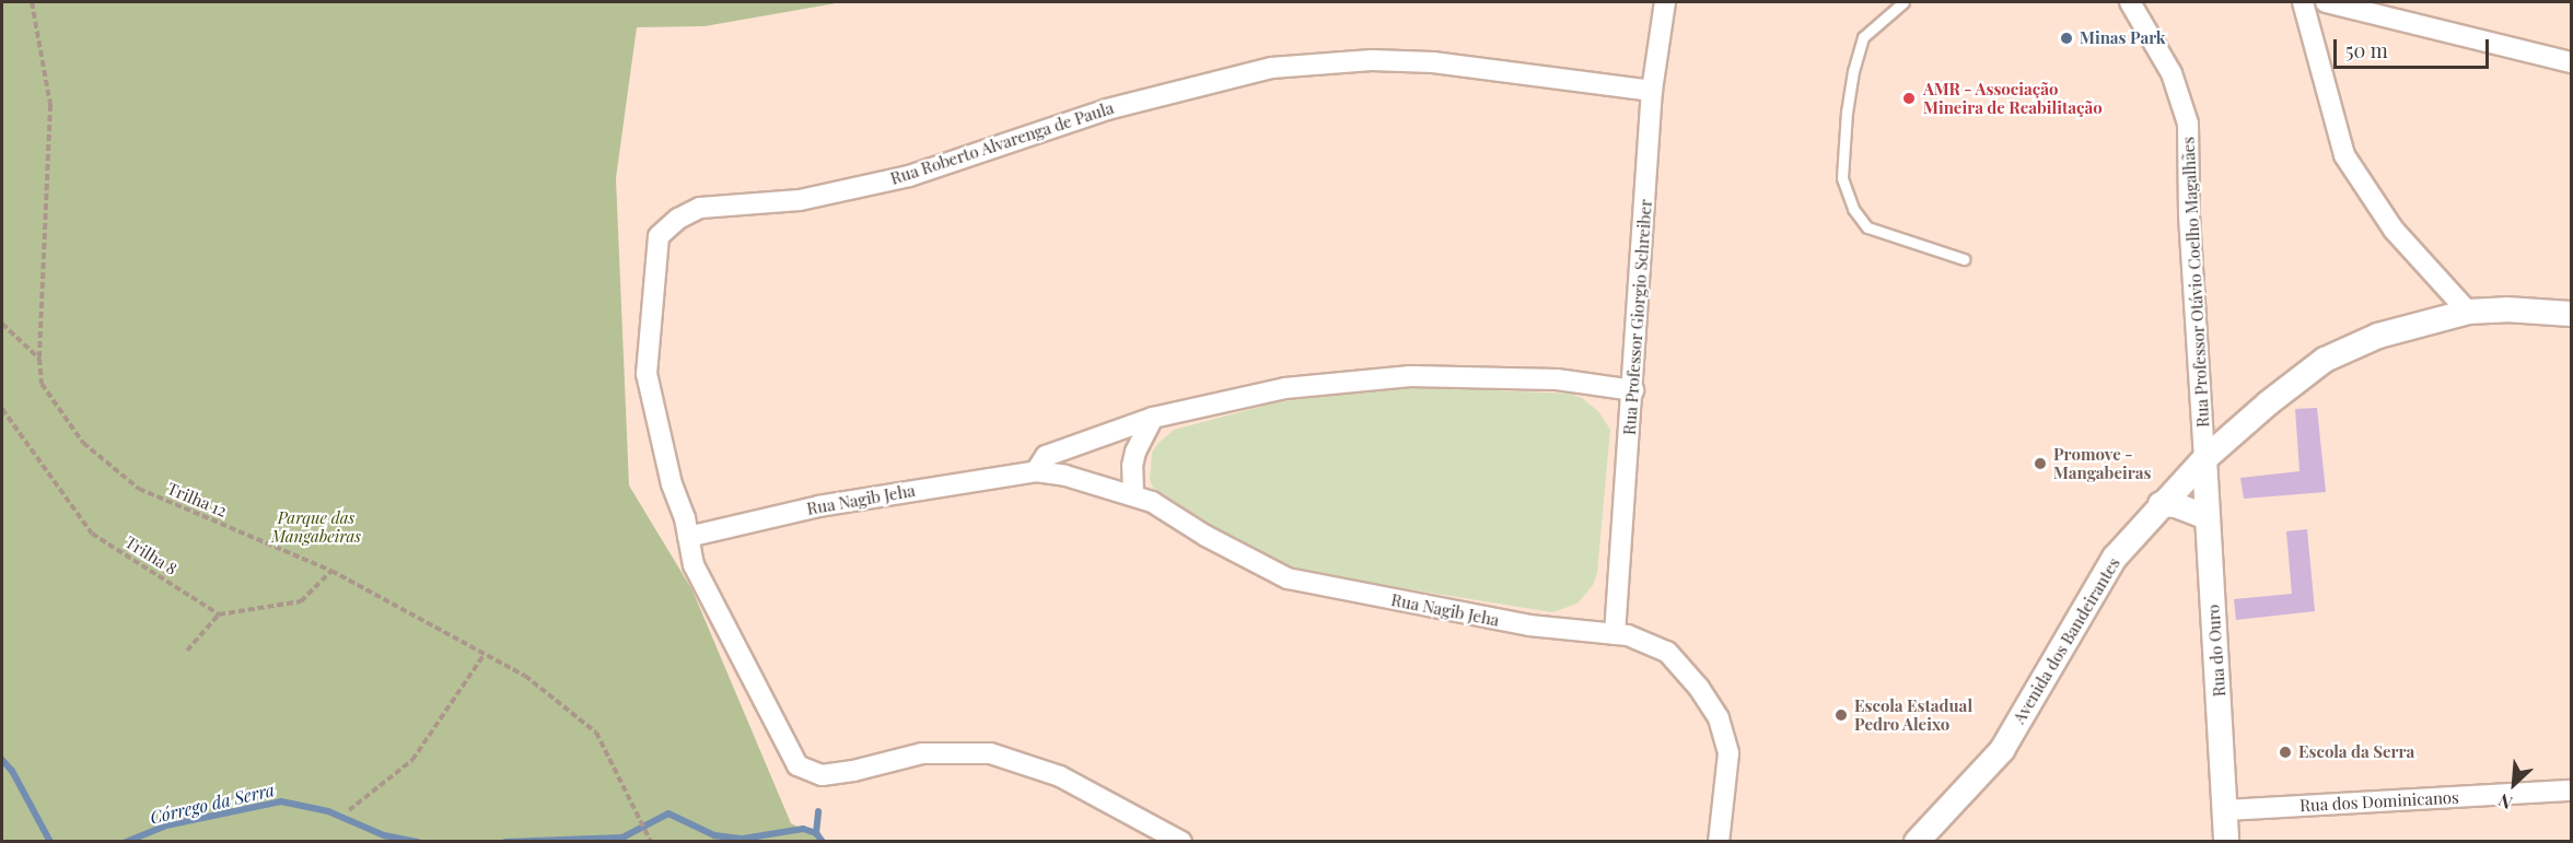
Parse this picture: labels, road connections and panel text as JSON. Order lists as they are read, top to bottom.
{
  "streets": {
    "street": [
      "Rua Roberto Alvarenga de Paula",
      "Rua Professor Otávio Coelho Magalhães",
      "Rua Professor Giorgio Schreiber",
      "Rua Nagib Jeha",
      "Avenida dos Bandeirantes",
      "Rua do Ouro",
      "Rua dos Dominicanos"
    ],
    "path": ["Trilha 12", "Trilha 8"]
  },
  "crossings": [
    ["Rua Roberto Alvarenga de Paula", "Rua Professor Giorgio Schreiber"],
    ["Rua Roberto Alvarenga de Paula", "Rua Nagib Jeha"],
    ["Rua Professor Otávio Coelho Magalhães", "Avenida dos Bandeirantes"],
    ["Rua Professor Otávio Coelho Magalhães", "Rua do Ouro"],
    ["Rua Professor Giorgio Schreiber", "Rua Nagib Jeha"],
    ["Avenida dos Bandeirantes", "Rua do Ouro"],
    ["Rua do Ouro", "Rua dos Dominicanos"]
  ],
  "water": ["Córrego da Serra"],
  "parks": ["Parque das Mangabeiras"],
  "places": [
    "Minas Park",
    "AMR - Associação Mineira de Reabilitação",
    "Promove - Mangabeiras",
    "Escola Estadual Pedro Aleixo",
    "Escola da Serra"
  ],
  "scale_bar": "50 m",
  "north": "bottom left"
}
